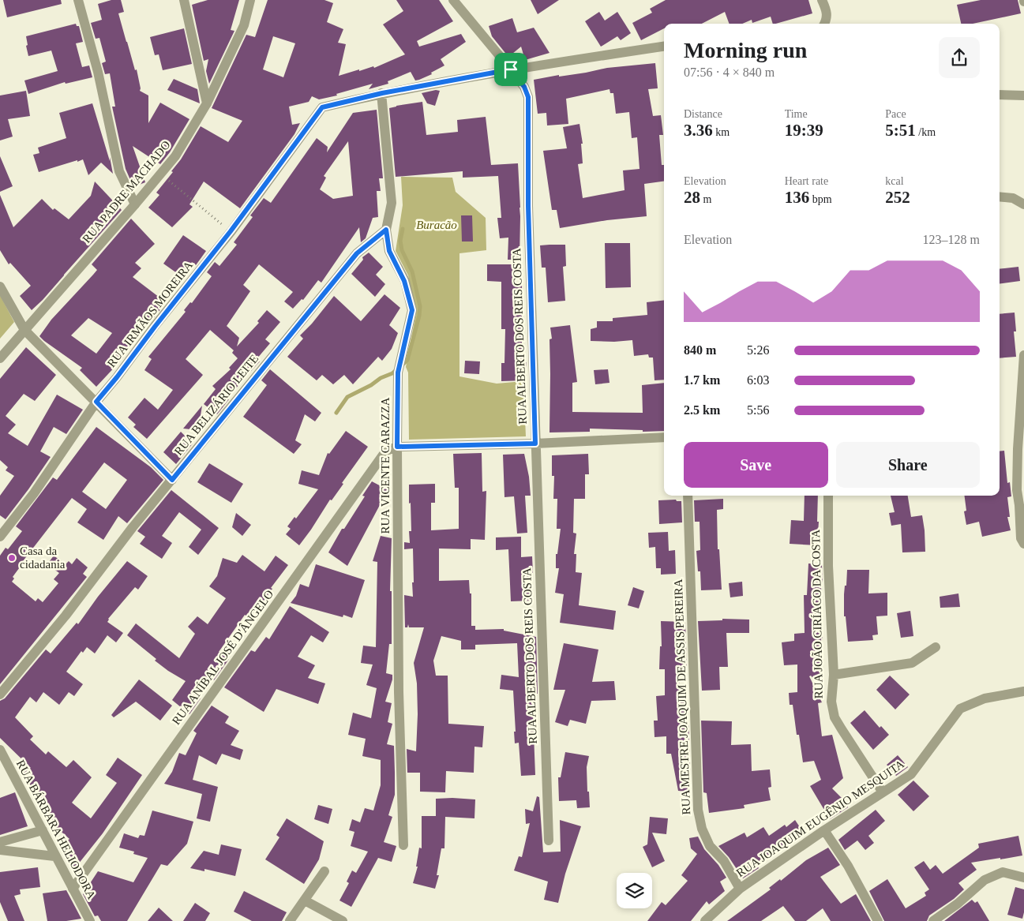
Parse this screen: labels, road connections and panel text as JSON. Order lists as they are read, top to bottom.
{
  "streets": {
    "street": [
      "RUA PADRE MACHADO",
      "RUA IRMÃOS MOREIRA",
      "RUA ALBERTO DOS REIS COSTA",
      "RUA BELIZÁRIO LEITE",
      "RUA VICENTE CARAZZA",
      "RUA JOÃO CIRÍACO DA COSTA",
      "RUA ANÍBAL JOSÉ D'ÂNGELO",
      "RUA MESTRE JOAQUIM DE ASSIS PEREIRA",
      "RUA JOAQUIM EUGÊNIO MESQUITA",
      "RUA BÁRBARA HELIODORA"
    ]
  },
  "crossings": [
    ["RUA IRMÃOS MOREIRA", "RUA VICENTE CARAZZA"],
    ["RUA BELIZÁRIO LEITE", "RUA VICENTE CARAZZA"],
    ["RUA VICENTE CARAZZA", "RUA ANÍBAL JOSÉ D'ÂNGELO"],
    ["RUA JOÃO CIRÍACO DA COSTA", "RUA JOAQUIM EUGÊNIO MESQUITA"],
    ["RUA ANÍBAL JOSÉ D'ÂNGELO", "RUA BÁRBARA HELIODORA"],
    ["RUA MESTRE JOAQUIM DE ASSIS PEREIRA", "RUA JOAQUIM EUGÊNIO MESQUITA"]
  ],
  "parks": ["Buracão"],
  "places": ["Casa da cidadania"],
  "page": {
    "heading": ["Morning run", "07:56 · 4 × 840 m"],
    "stats": [
      ["Distance", "3.36 km"],
      ["Time", "19:39"],
      ["Pace", "5:51 /km"],
      ["Elevation", "28 m"],
      ["Heart rate", "136 bpm"],
      ["kcal", "252"]
    ],
    "chart": ["Elevation", "123–128 m"],
    "list": [
      {
        "name": "840 m",
        "note": "5:26"
      },
      {
        "name": "1.7 km",
        "note": "6:03"
      },
      {
        "name": "2.5 km",
        "note": "5:56"
      }
    ],
    "buttons": ["Save", "Share"]
  }
}
